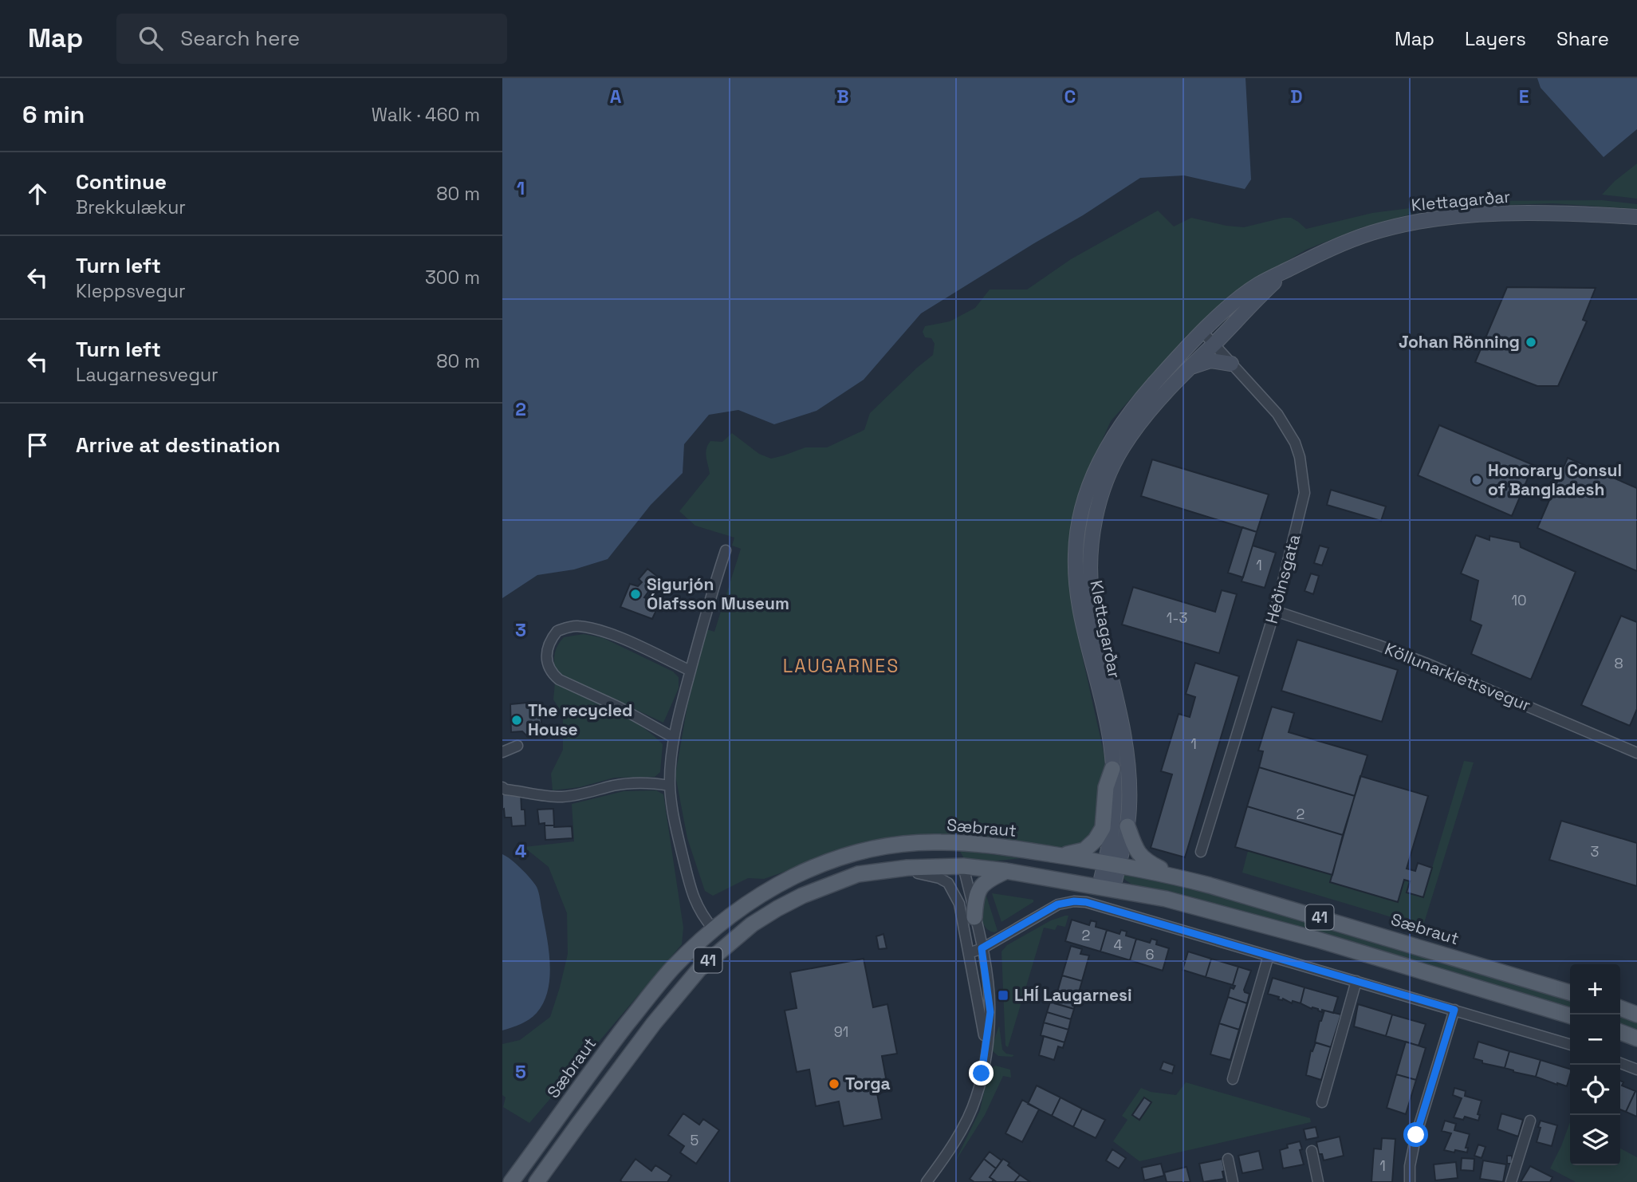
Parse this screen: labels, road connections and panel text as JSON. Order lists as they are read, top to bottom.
{
  "streets": {
    "main road": ["Klettagarðar", "Sæbraut", "41"],
    "street": ["Héðinsgata", "Köllunarklettsvegur"]
  },
  "crossings": [
    ["Klettagarðar", "Héðinsgata"],
    ["Klettagarðar", "Sæbraut"],
    ["Klettagarðar", "41"],
    ["Héðinsgata", "Köllunarklettsvegur"]
  ],
  "districts": ["LAUGARNES"],
  "places": {
    "other": [
      "Johan Rönning",
      "Honorary Consul of Bangladesh",
      "Sigurjón Ólafsson Museum",
      "The recycled House",
      "Torga"
    ],
    "transit": ["LHÍ Laugarnesi"]
  },
  "house_numbers": [
    "1",
    "10",
    "1-3",
    "8",
    "1",
    "2",
    "3",
    "2",
    "4",
    "6",
    "91",
    "5",
    "1"
  ],
  "page": {
    "header": "Map",
    "search": "Search here",
    "nav": ["Map", "Layers", "Share"],
    "heading": ["6 min", "Walk · 460 m"],
    "list": [
      ["Continue", "Brekkulækur", "80 m"],
      ["Turn left", "Kleppsvegur", "300 m"],
      ["Turn left", "Laugarnesvegur", "80 m"],
      "Arrive at destination"
    ],
    "map_buttons": ["+", "−"]
  },
  "grid": {
    "columns": [
      "A",
      "B",
      "C",
      "D",
      "E"
    ],
    "rows": [
      "1",
      "2",
      "3",
      "4",
      "5"
    ]
  }
}
